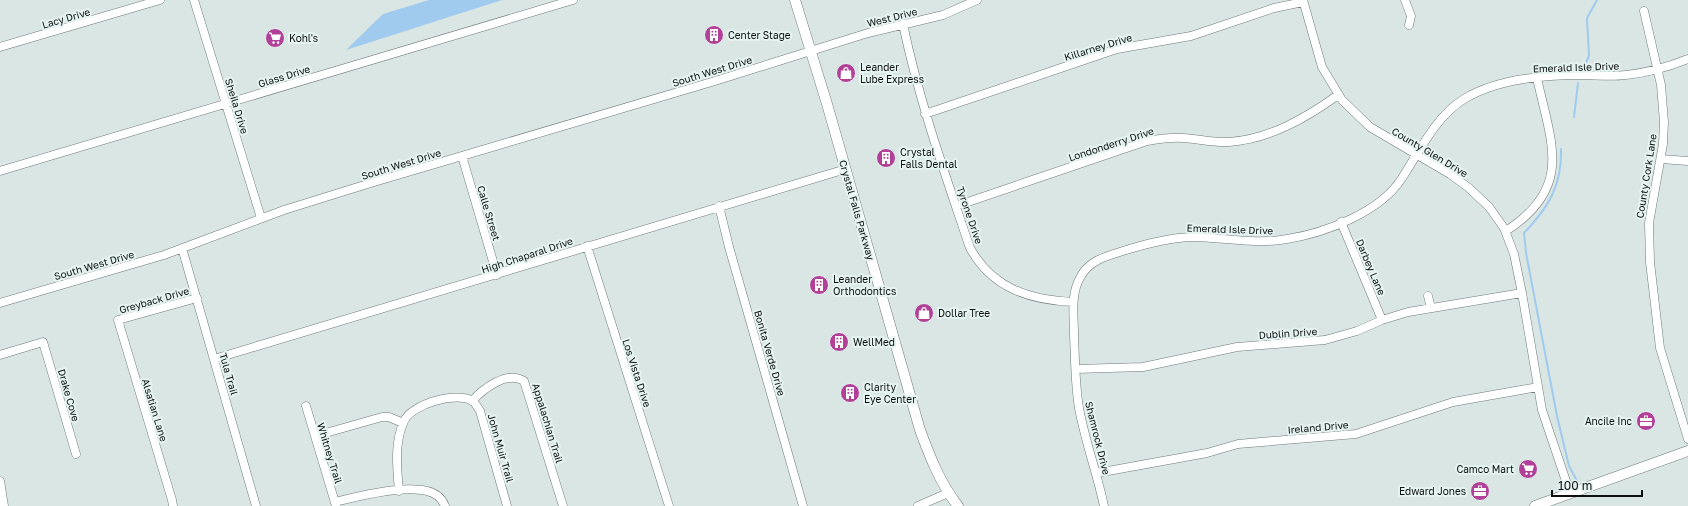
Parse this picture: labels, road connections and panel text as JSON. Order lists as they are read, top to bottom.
{
  "streets": {
    "main road": ["Crystal Falls Parkway"],
    "street": [
      "West Drive",
      "Lacy Drive",
      "Killarney Drive",
      "Emerald Isle Drive",
      "South West Drive",
      "Glass Drive",
      "Sheila Drive",
      "Londonderry Drive",
      "County Glen Drive",
      "County Cork Lane",
      "Calle Street",
      "Tyrone Drive",
      "High Chaparal Drive",
      "Darbey Lane",
      "Greyback Drive",
      "Dublin Drive",
      "Bonita Verde Drive",
      "Los Vista Drive",
      "Tula Trail",
      "Drake Cove",
      "Alsatian Lane",
      "Appalachian Trail",
      "Ireland Drive",
      "Shamrock Drive",
      "John Muir Trail",
      "Whitney Trail"
    ]
  },
  "crossings": [
    ["West Drive", "South West Drive"],
    ["West Drive", "Crystal Falls Parkway"],
    ["West Drive", "Tyrone Drive"],
    ["Killarney Drive", "County Glen Drive"],
    ["Killarney Drive", "Tyrone Drive"],
    ["Emerald Isle Drive", "County Glen Drive"],
    ["Emerald Isle Drive", "County Cork Lane"],
    ["Emerald Isle Drive", "Tyrone Drive"],
    ["Emerald Isle Drive", "Darbey Lane"],
    ["Emerald Isle Drive", "Shamrock Drive"],
    ["South West Drive", "Sheila Drive"],
    ["South West Drive", "Crystal Falls Parkway"],
    ["South West Drive", "Calle Street"],
    ["South West Drive", "Tula Trail"],
    ["Glass Drive", "Sheila Drive"],
    ["Londonderry Drive", "County Glen Drive"],
    ["Londonderry Drive", "Tyrone Drive"],
    ["County Glen Drive", "Dublin Drive"],
    ["County Glen Drive", "Ireland Drive"],
    ["Crystal Falls Parkway", "High Chaparal Drive"],
    ["Calle Street", "High Chaparal Drive"],
    ["Tyrone Drive", "Shamrock Drive"],
    ["High Chaparal Drive", "Bonita Verde Drive"],
    ["High Chaparal Drive", "Los Vista Drive"],
    ["High Chaparal Drive", "Tula Trail"],
    ["Darbey Lane", "Dublin Drive"],
    ["Greyback Drive", "Tula Trail"],
    ["Greyback Drive", "Alsatian Lane"],
    ["Dublin Drive", "Shamrock Drive"],
    ["Appalachian Trail", "John Muir Trail"],
    ["Ireland Drive", "Shamrock Drive"]
  ],
  "places": {
    "building": [
      "Center Stage",
      "Crystal Falls Dental",
      "Leander Orthodontics",
      "WellMed",
      "Clarity Eye Center"
    ],
    "supermarket": ["Kohl's", "Camco Mart"],
    "shop": ["Leander Lube Express", "Dollar Tree"],
    "office": ["Ancile Inc", "Edward Jones"]
  },
  "scale_bar": "100 m"
}
